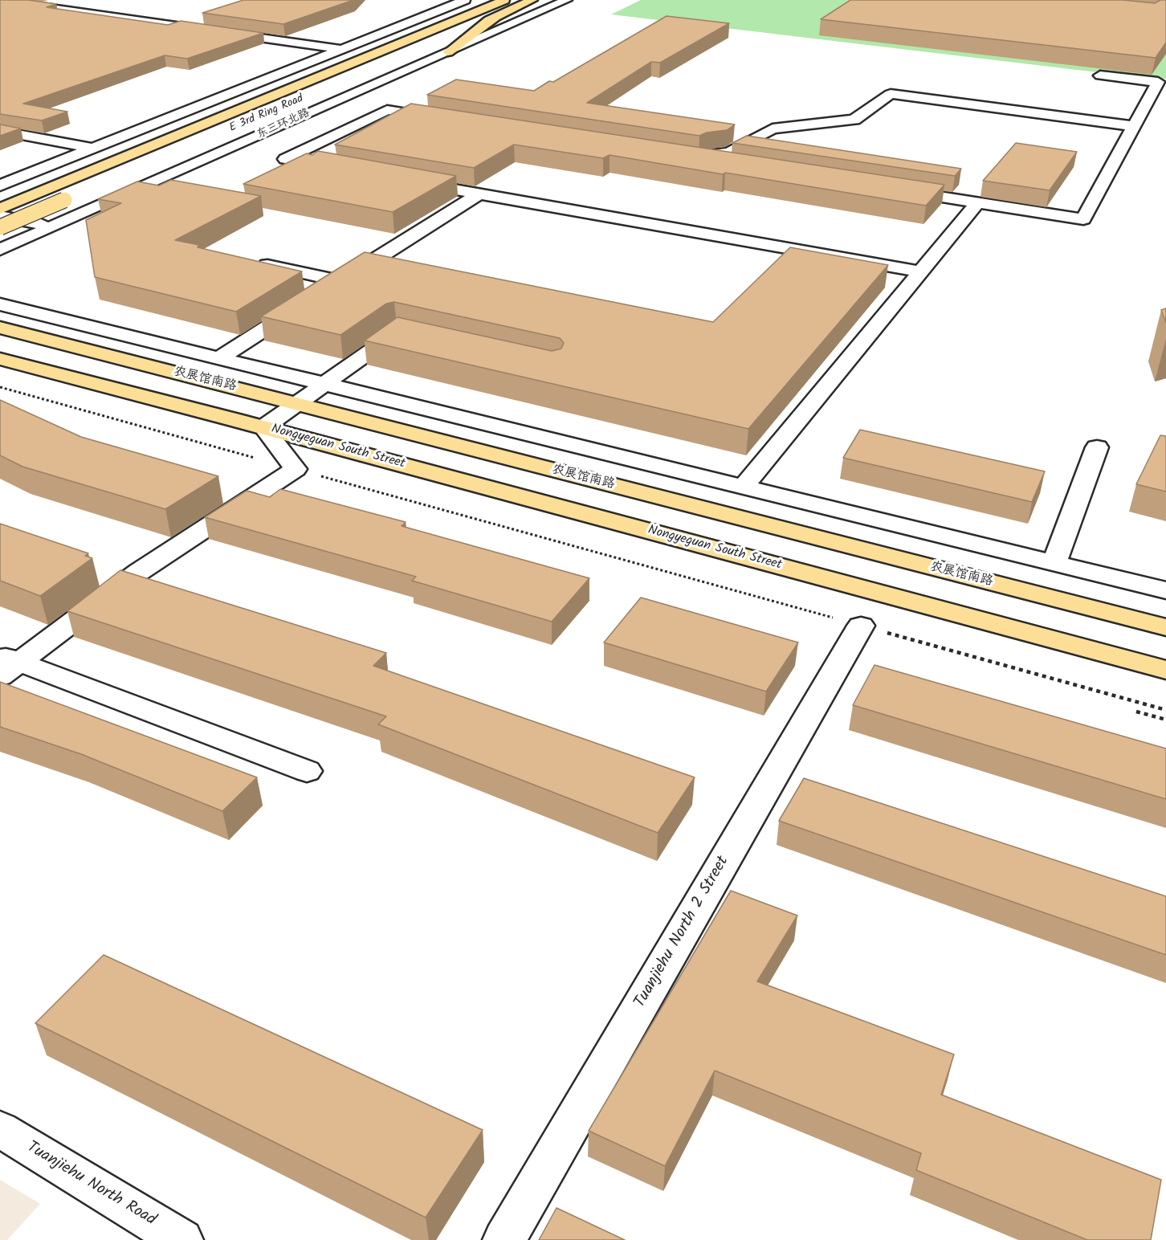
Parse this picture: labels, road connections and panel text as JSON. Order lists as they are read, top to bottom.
{
  "streets": {
    "main road": ["E 3rd Ring Road", "农展馆南路", "Nongyeguan South Street"],
    "street": ["东三环北路", "Tuanjiehu North 2 Street", "Tuanjiehu North Road"]
  }
}
